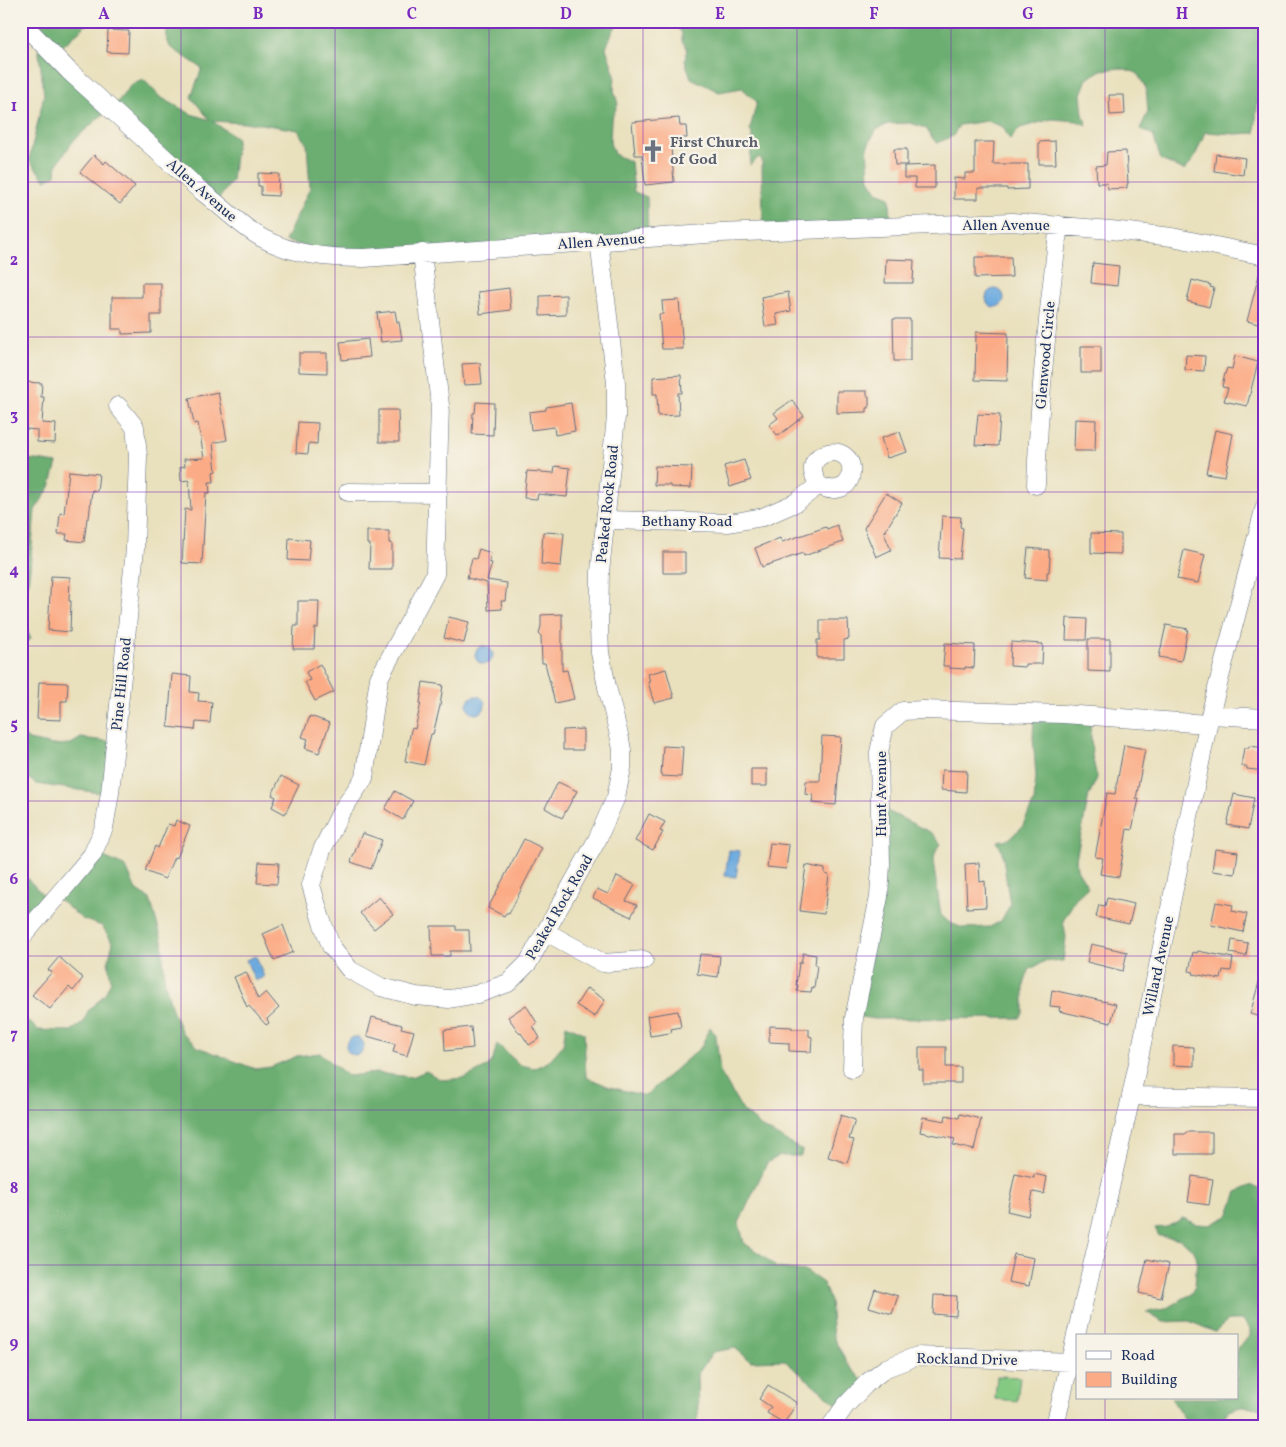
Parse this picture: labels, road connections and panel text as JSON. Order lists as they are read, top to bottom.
{
  "streets": {
    "street": [
      "Allen Avenue",
      "Glenwood Circle",
      "Peaked Rock Road",
      "Bethany Road",
      "Pine Hill Road",
      "Hunt Avenue",
      "Willard Avenue",
      "Rockland Drive"
    ]
  },
  "crossings": [
    ["Allen Avenue", "Glenwood Circle"],
    ["Allen Avenue", "Peaked Rock Road"],
    ["Peaked Rock Road", "Bethany Road"],
    ["Hunt Avenue", "Willard Avenue"],
    ["Willard Avenue", "Rockland Drive"]
  ],
  "places": {
    "church": ["First Church of God"]
  },
  "legend": ["Road", "Building"],
  "grid": {
    "columns": [
      "A",
      "B",
      "C",
      "D",
      "E",
      "F",
      "G",
      "H"
    ],
    "rows": [
      "1",
      "2",
      "3",
      "4",
      "5",
      "6",
      "7",
      "8",
      "9"
    ]
  }
}
